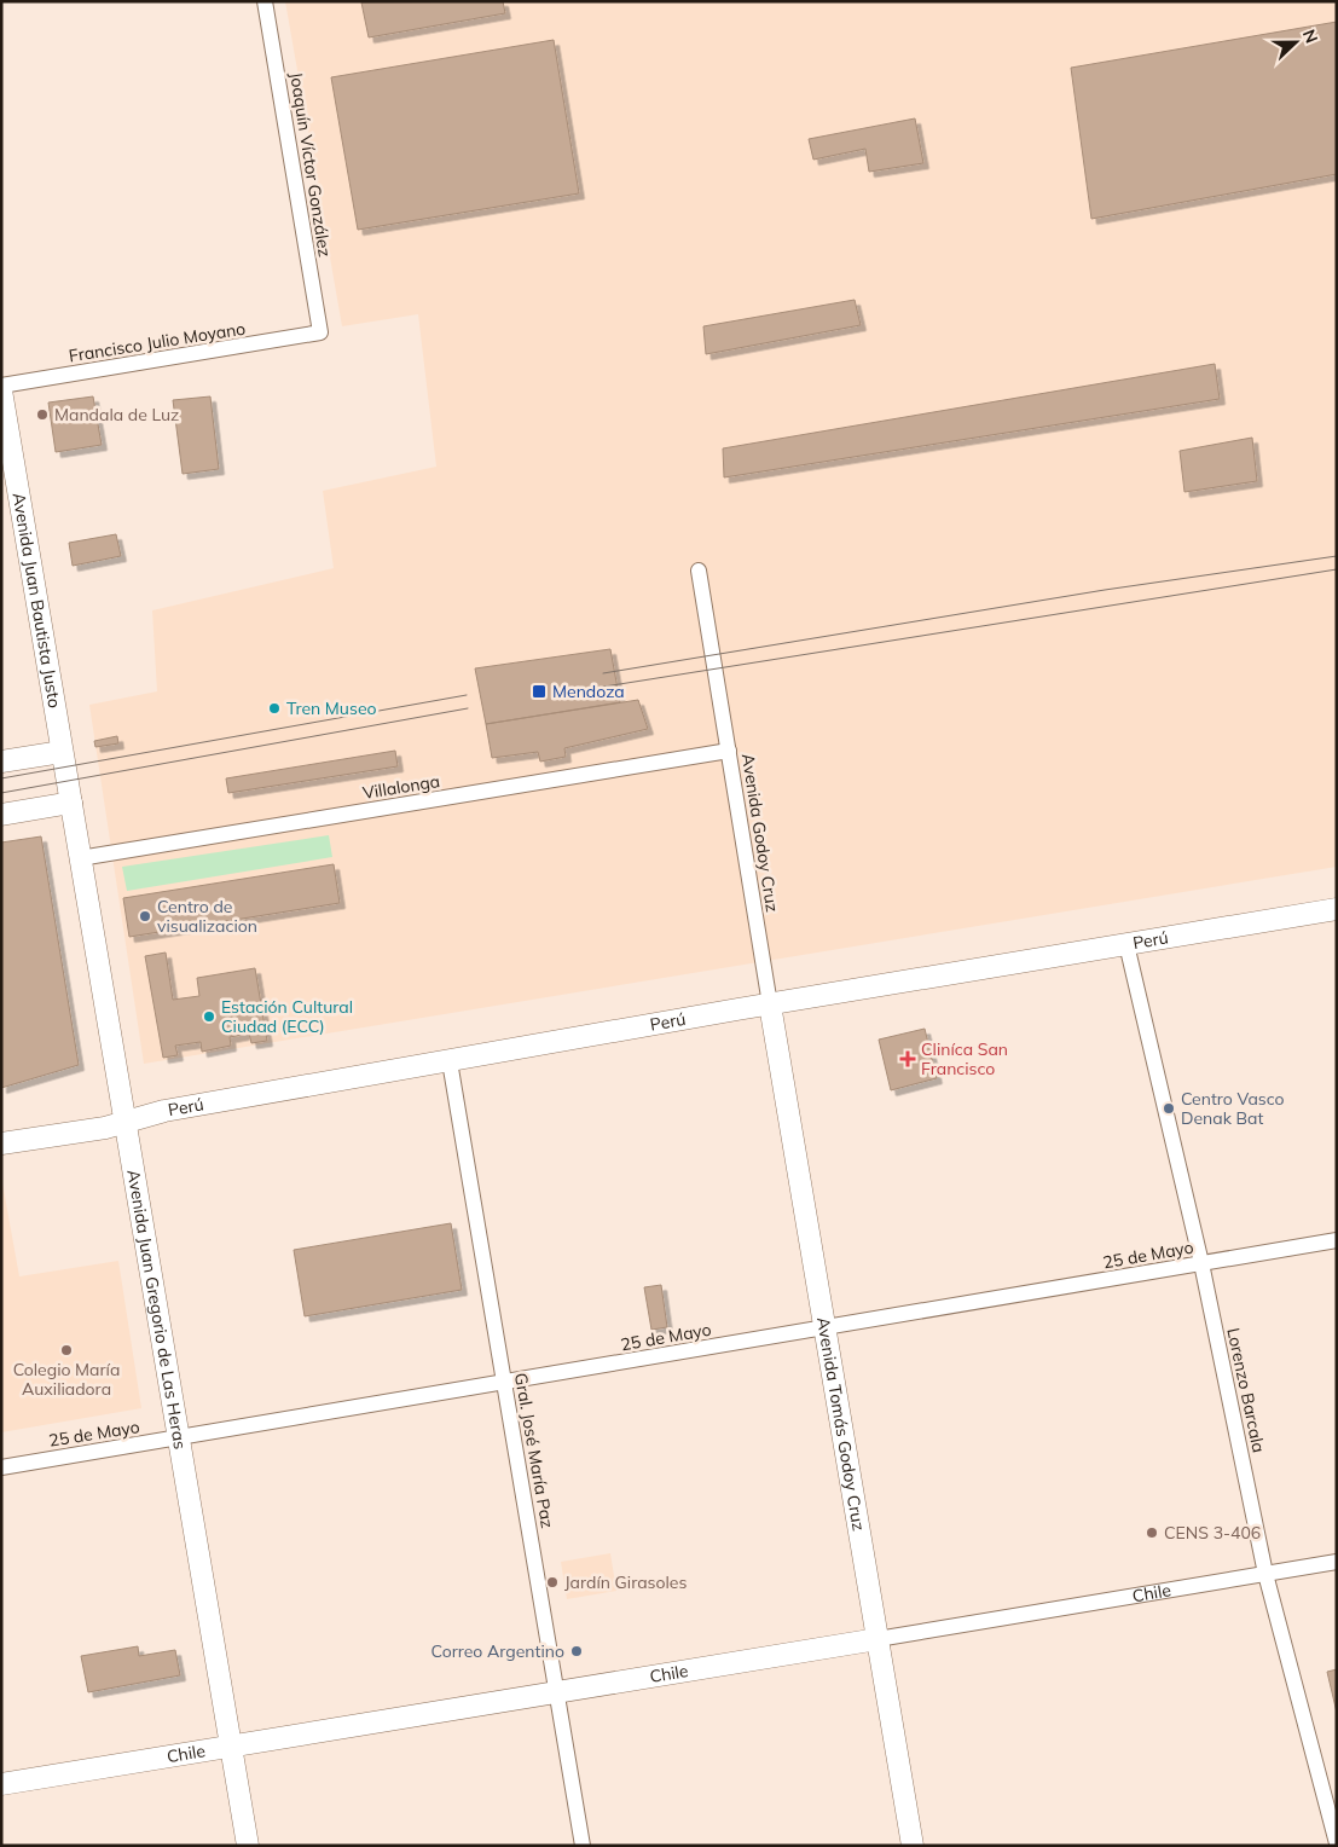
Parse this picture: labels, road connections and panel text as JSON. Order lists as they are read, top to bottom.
{
  "streets": {
    "main road": [
      "Avenida Juan Bautista Justo",
      "Perú",
      "Avenida Juan Gregorio de Las Heras",
      "Avenida Tomás Godoy Cruz",
      "Chile"
    ],
    "street": [
      "Joaquín Víctor González",
      "Francisco Julio Moyano",
      "Villalonga",
      "Avenida Godoy Cruz",
      "25 de Mayo",
      "Lorenzo Barcala",
      "Gral. José María Paz"
    ]
  },
  "crossings": [
    ["Joaquín Víctor González", "Francisco Julio Moyano"],
    ["Francisco Julio Moyano", "Avenida Juan Bautista Justo"],
    ["Avenida Juan Bautista Justo", "Avenida Juan Gregorio de Las Heras"],
    ["Villalonga", "Avenida Godoy Cruz"],
    ["Villalonga", "Avenida Juan Gregorio de Las Heras"],
    ["Avenida Godoy Cruz", "Perú"],
    ["Avenida Godoy Cruz", "Avenida Tomás Godoy Cruz"],
    ["Perú", "Avenida Juan Gregorio de Las Heras"],
    ["Perú", "Lorenzo Barcala"],
    ["Perú", "Avenida Tomás Godoy Cruz"],
    ["Perú", "Gral. José María Paz"],
    ["25 de Mayo", "Avenida Juan Gregorio de Las Heras"],
    ["25 de Mayo", "Lorenzo Barcala"],
    ["25 de Mayo", "Avenida Tomás Godoy Cruz"],
    ["25 de Mayo", "Gral. José María Paz"],
    ["Avenida Juan Gregorio de Las Heras", "Chile"],
    ["Lorenzo Barcala", "Chile"],
    ["Avenida Tomás Godoy Cruz", "Chile"],
    ["Gral. José María Paz", "Chile"]
  ],
  "places": {
    "other": [
      "Mandala de Luz",
      "Tren Museo",
      "Centro de visualizacion",
      "Estación Cultural Ciudad (ECC)",
      "Centro Vasco Denak Bat",
      "Colegio María Auxiliadora",
      "CENS 3-406",
      "Jardín Girasoles",
      "Correo Argentino"
    ],
    "transit": ["Mendoza"],
    "health": ["Cliníca San Francisco"]
  },
  "north": "right"
}
